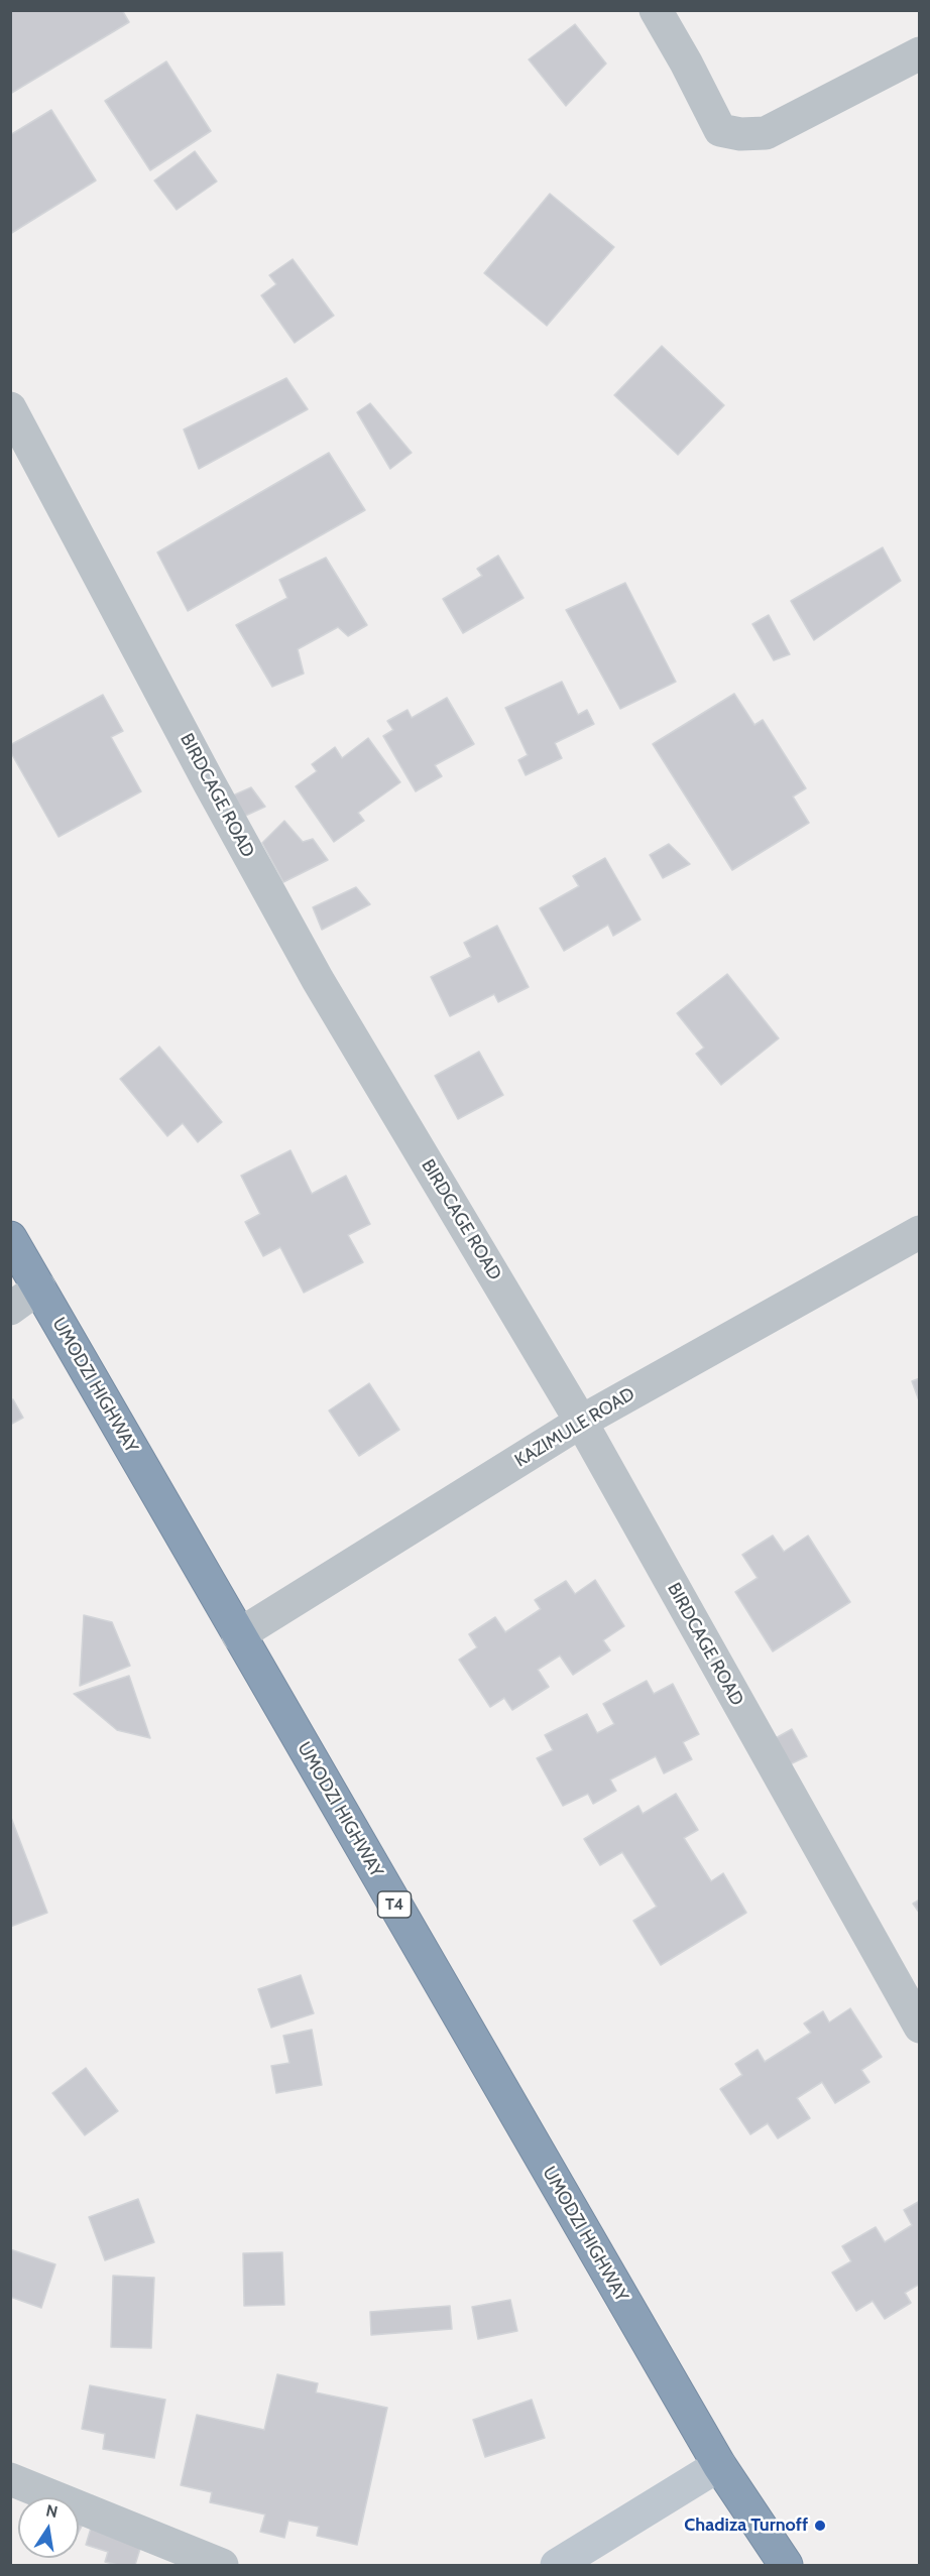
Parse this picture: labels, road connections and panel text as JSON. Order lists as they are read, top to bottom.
{
  "streets": {
    "highway": ["UMODZI HIGHWAY", "T4"],
    "street": ["BIRDCAGE ROAD", "KAZIMULE ROAD"]
  },
  "crossings": [
    ["BIRDCAGE ROAD", "KAZIMULE ROAD"],
    ["UMODZI HIGHWAY", "KAZIMULE ROAD"]
  ],
  "places": ["Chadiza Turnoff"],
  "north": "top"
}
